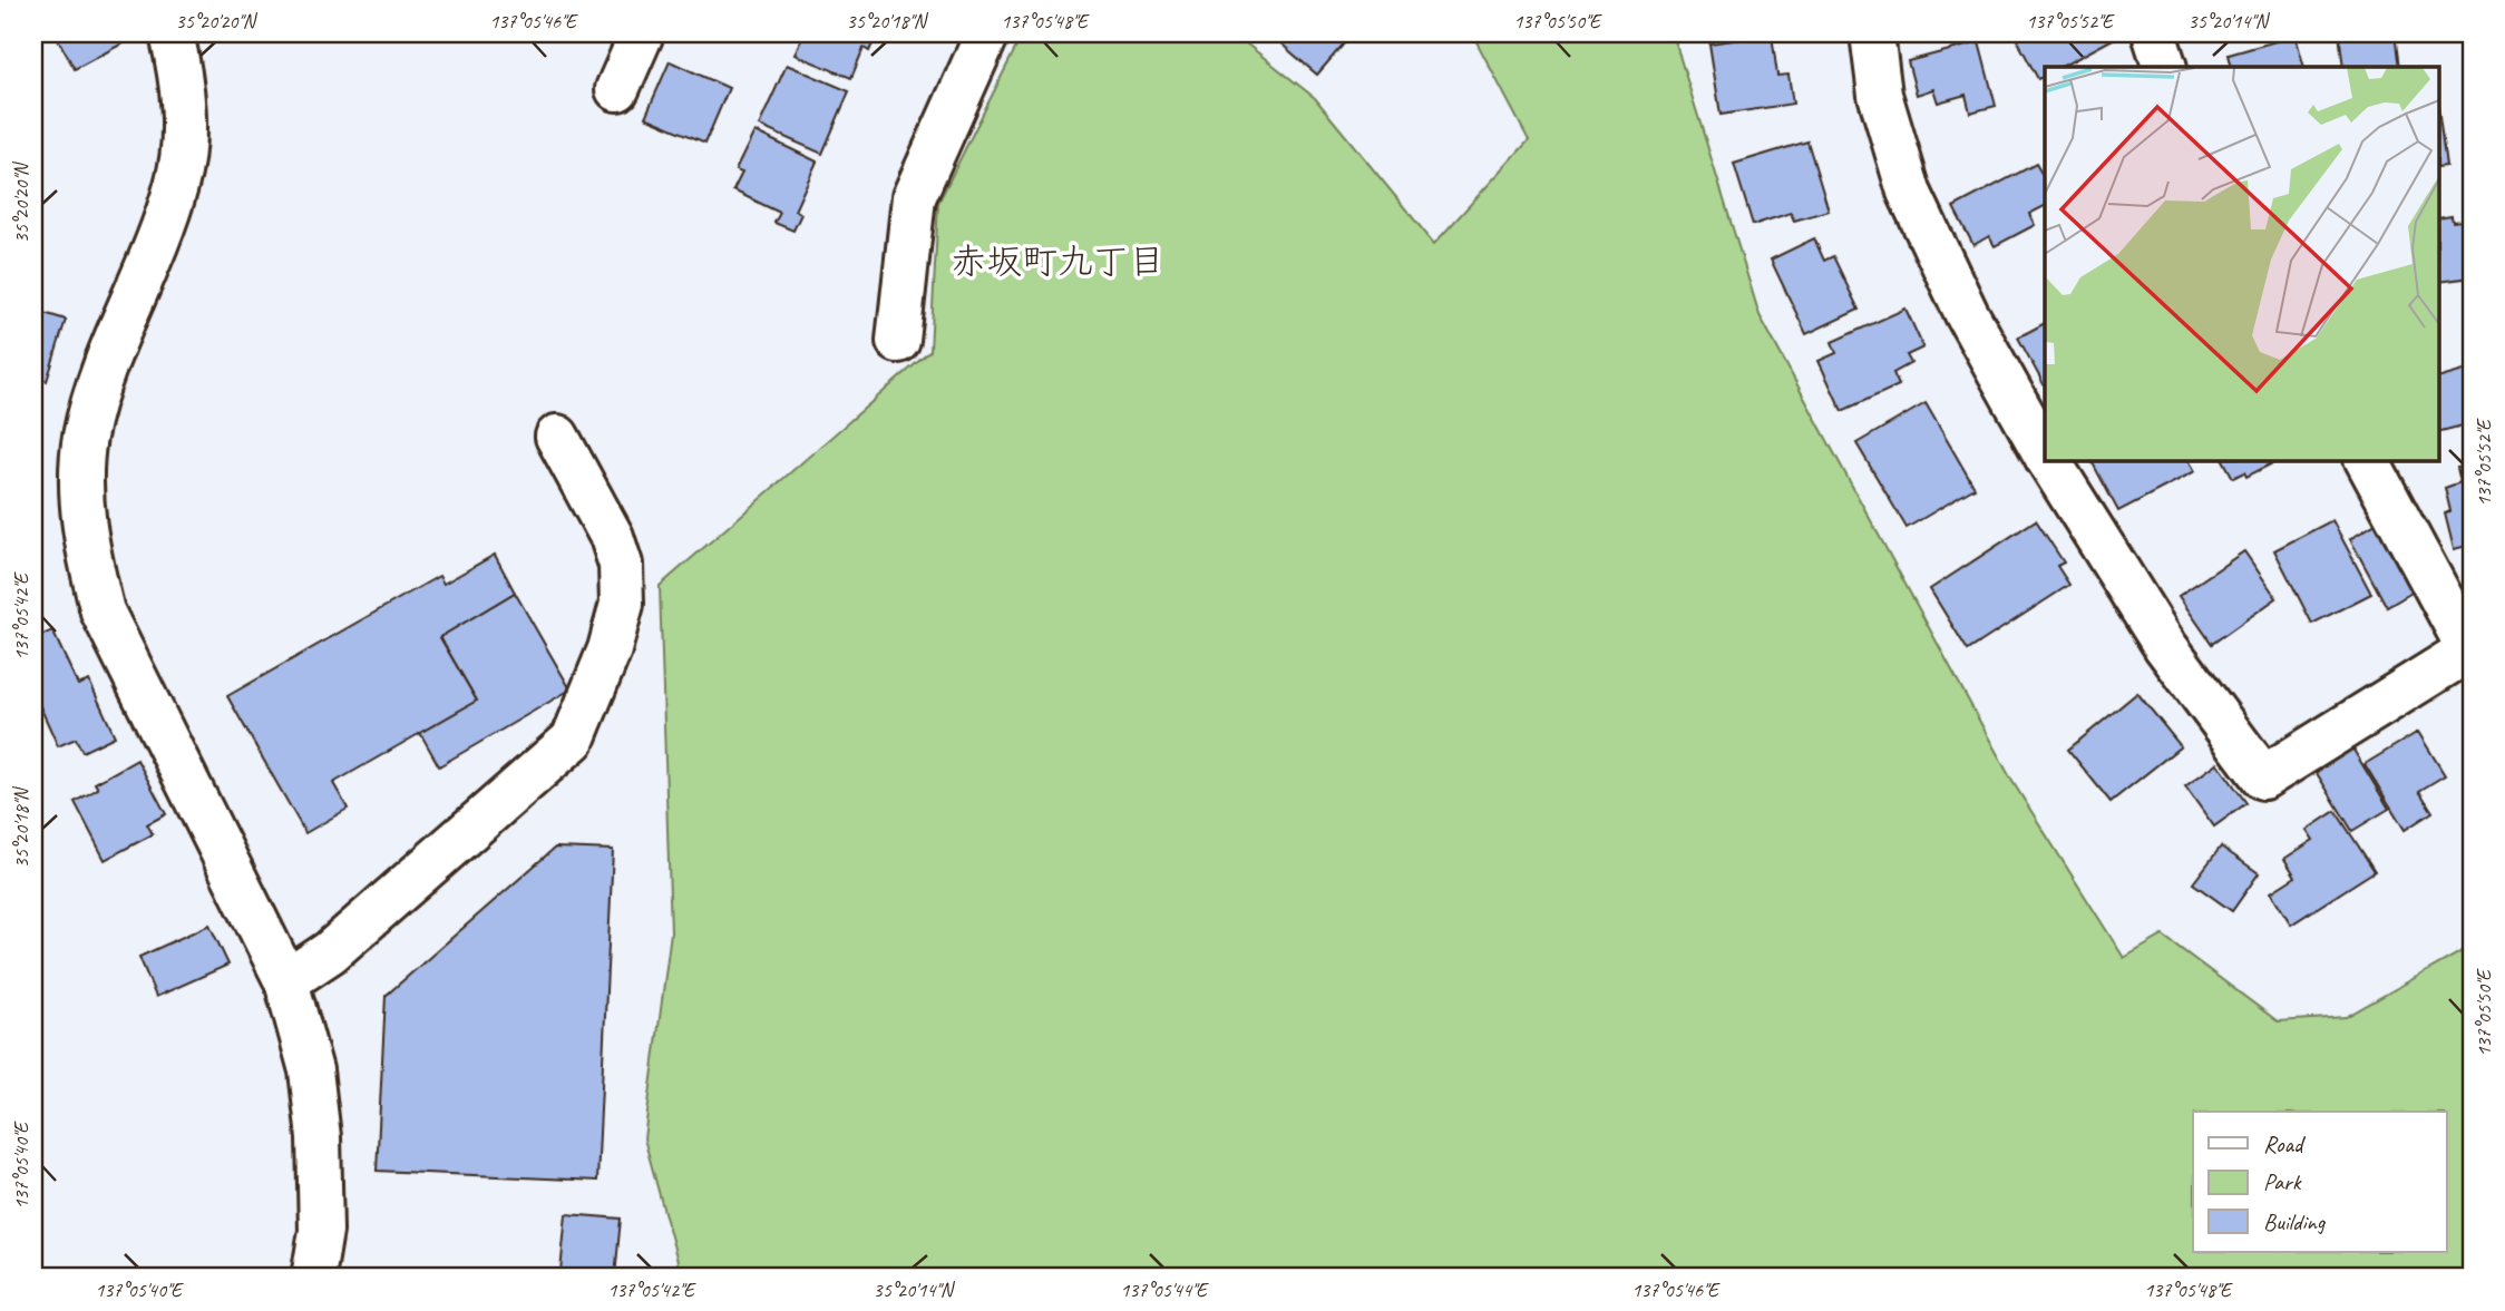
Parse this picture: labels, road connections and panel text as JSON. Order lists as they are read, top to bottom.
{
  "districts": ["赤坂町九丁目"],
  "legend": ["Road", "Park", "Building"],
  "coordinates": [
    "35°20'20\"N",
    "137°05'46\"E",
    "35°20'18\"N",
    "137°05'48\"E",
    "137°05'50\"E",
    "137°05'52\"E",
    "35°20'14\"N",
    "137°05'42\"E",
    "137°05'40\"E",
    "137°05'44\"E"
  ]
}
